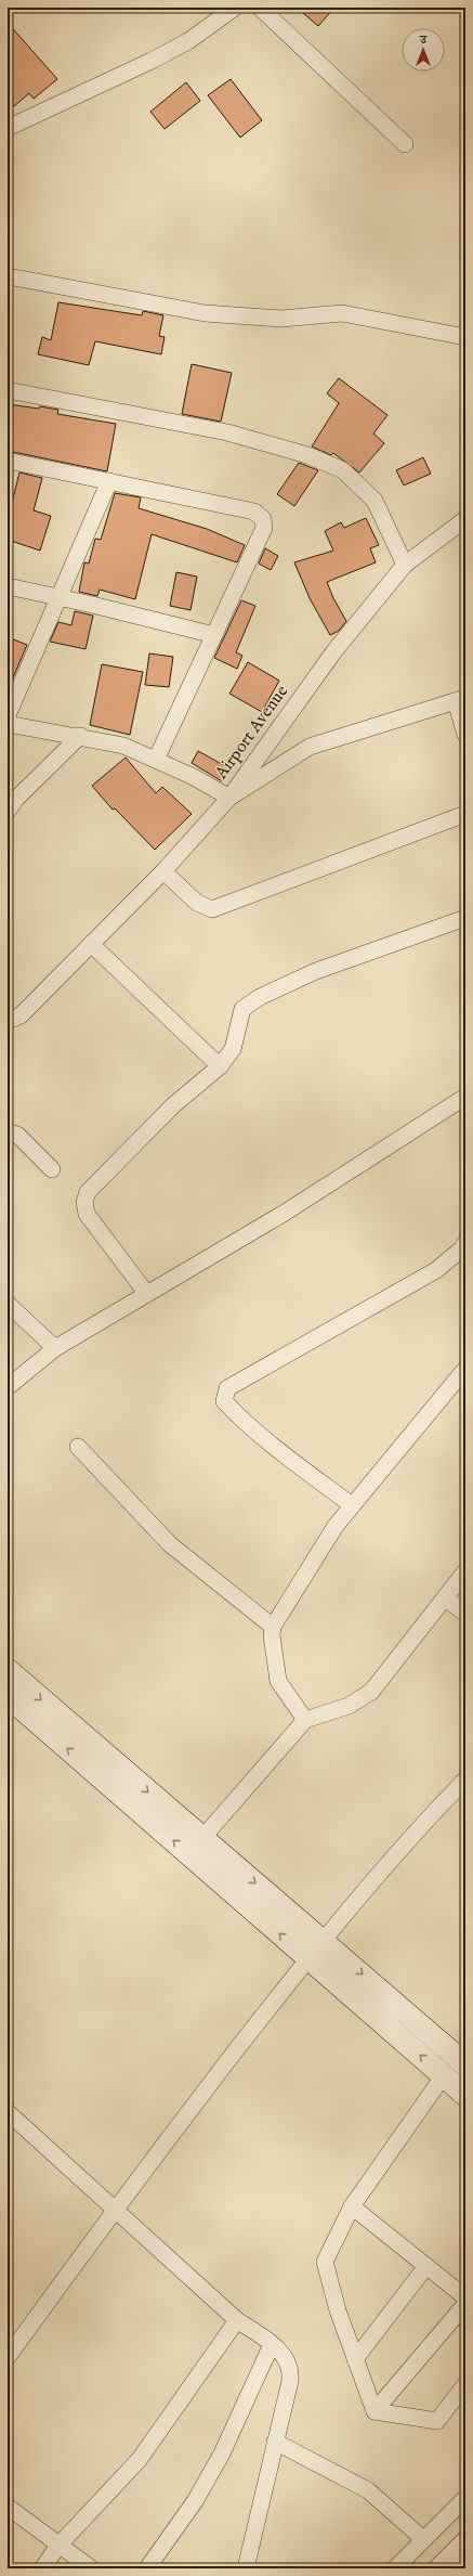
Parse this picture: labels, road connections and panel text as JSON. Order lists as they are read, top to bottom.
{
  "streets": {
    "street": ["Airport Avenue"]
  },
  "north": "top"
}
